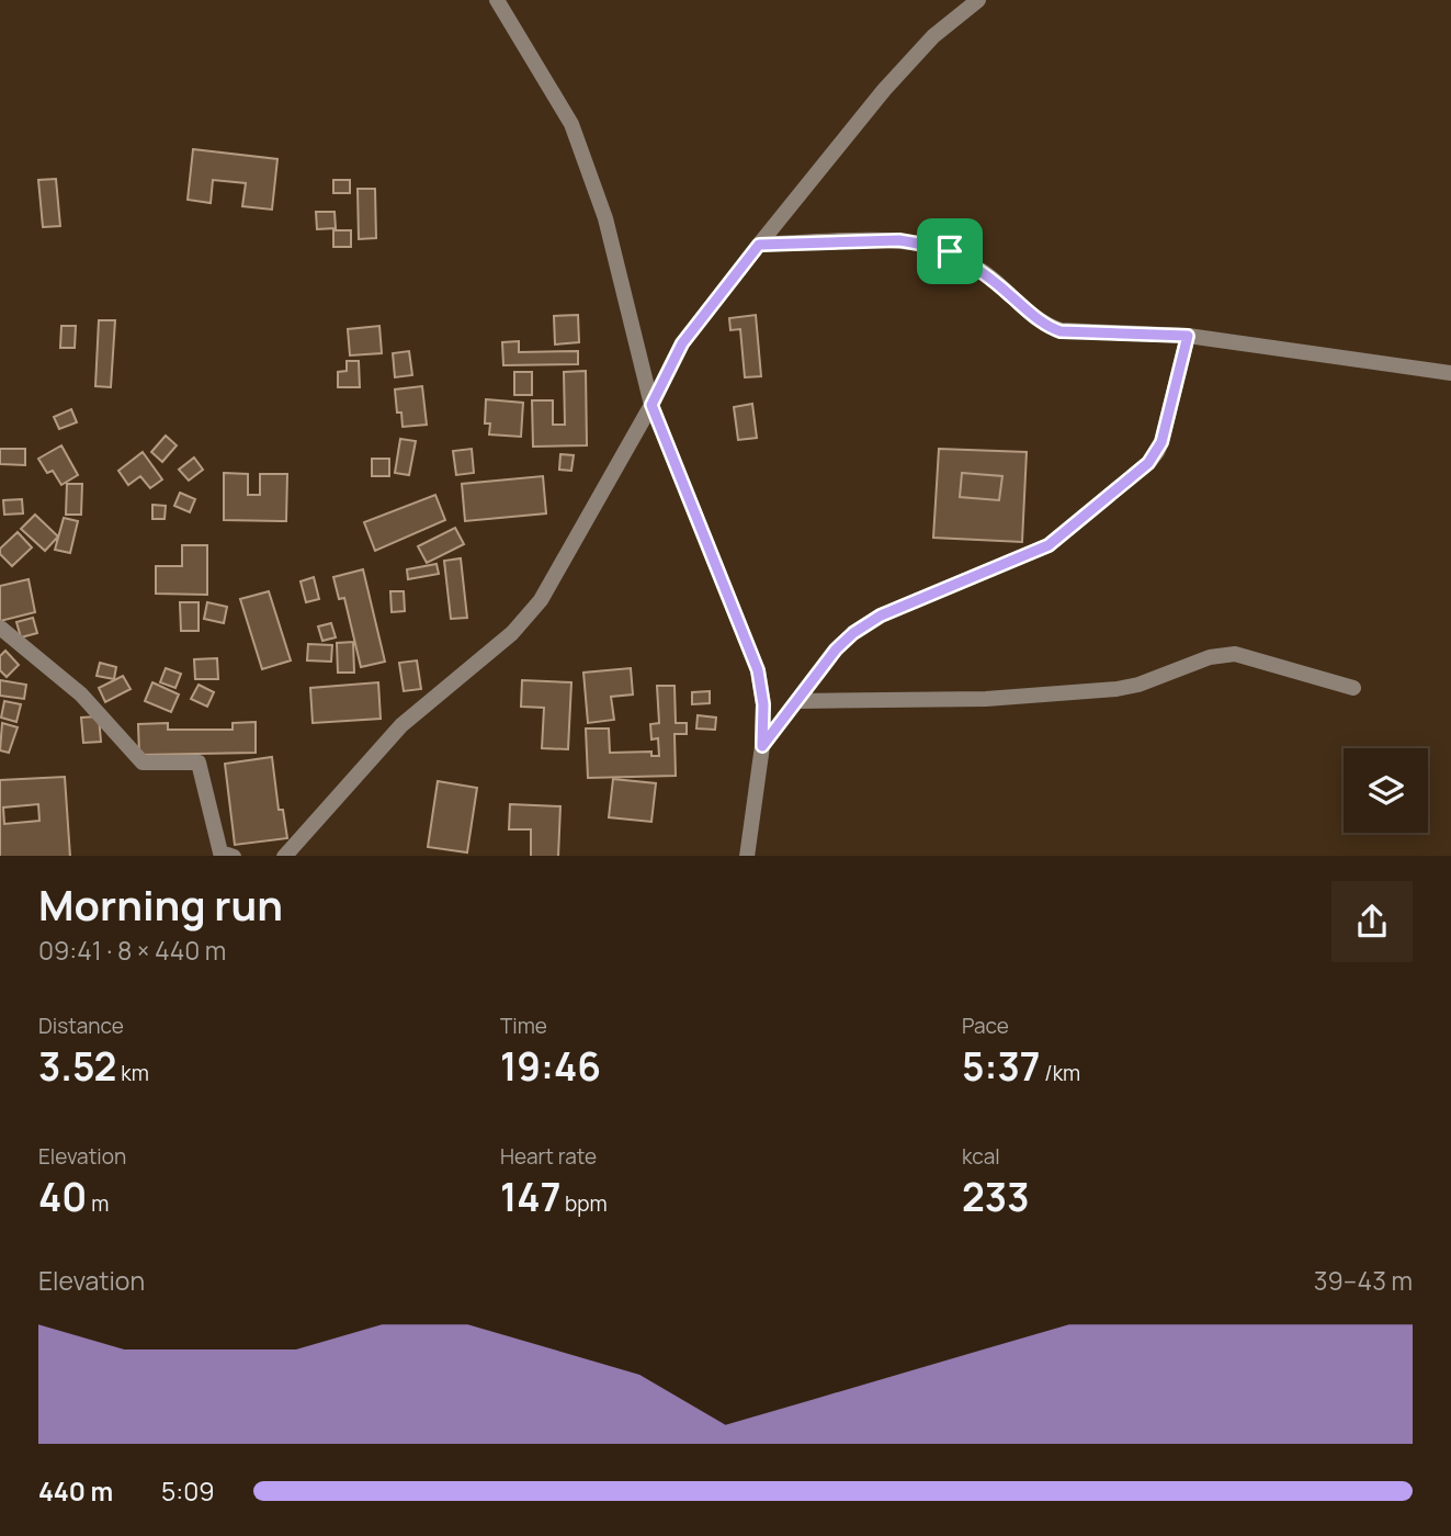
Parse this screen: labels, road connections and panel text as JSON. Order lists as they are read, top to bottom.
{
  "page": {
    "heading": ["Morning run", "09:41 · 8 × 440 m"],
    "stats": [
      ["Distance", "3.52 km"],
      ["Time", "19:46"],
      ["Pace", "5:37 /km"],
      ["Elevation", "40 m"],
      ["Heart rate", "147 bpm"],
      ["kcal", "233"]
    ],
    "chart": ["Elevation", "39–43 m"],
    "list": [
      {
        "name": "440 m",
        "note": "5:09"
      }
    ]
  }
}
